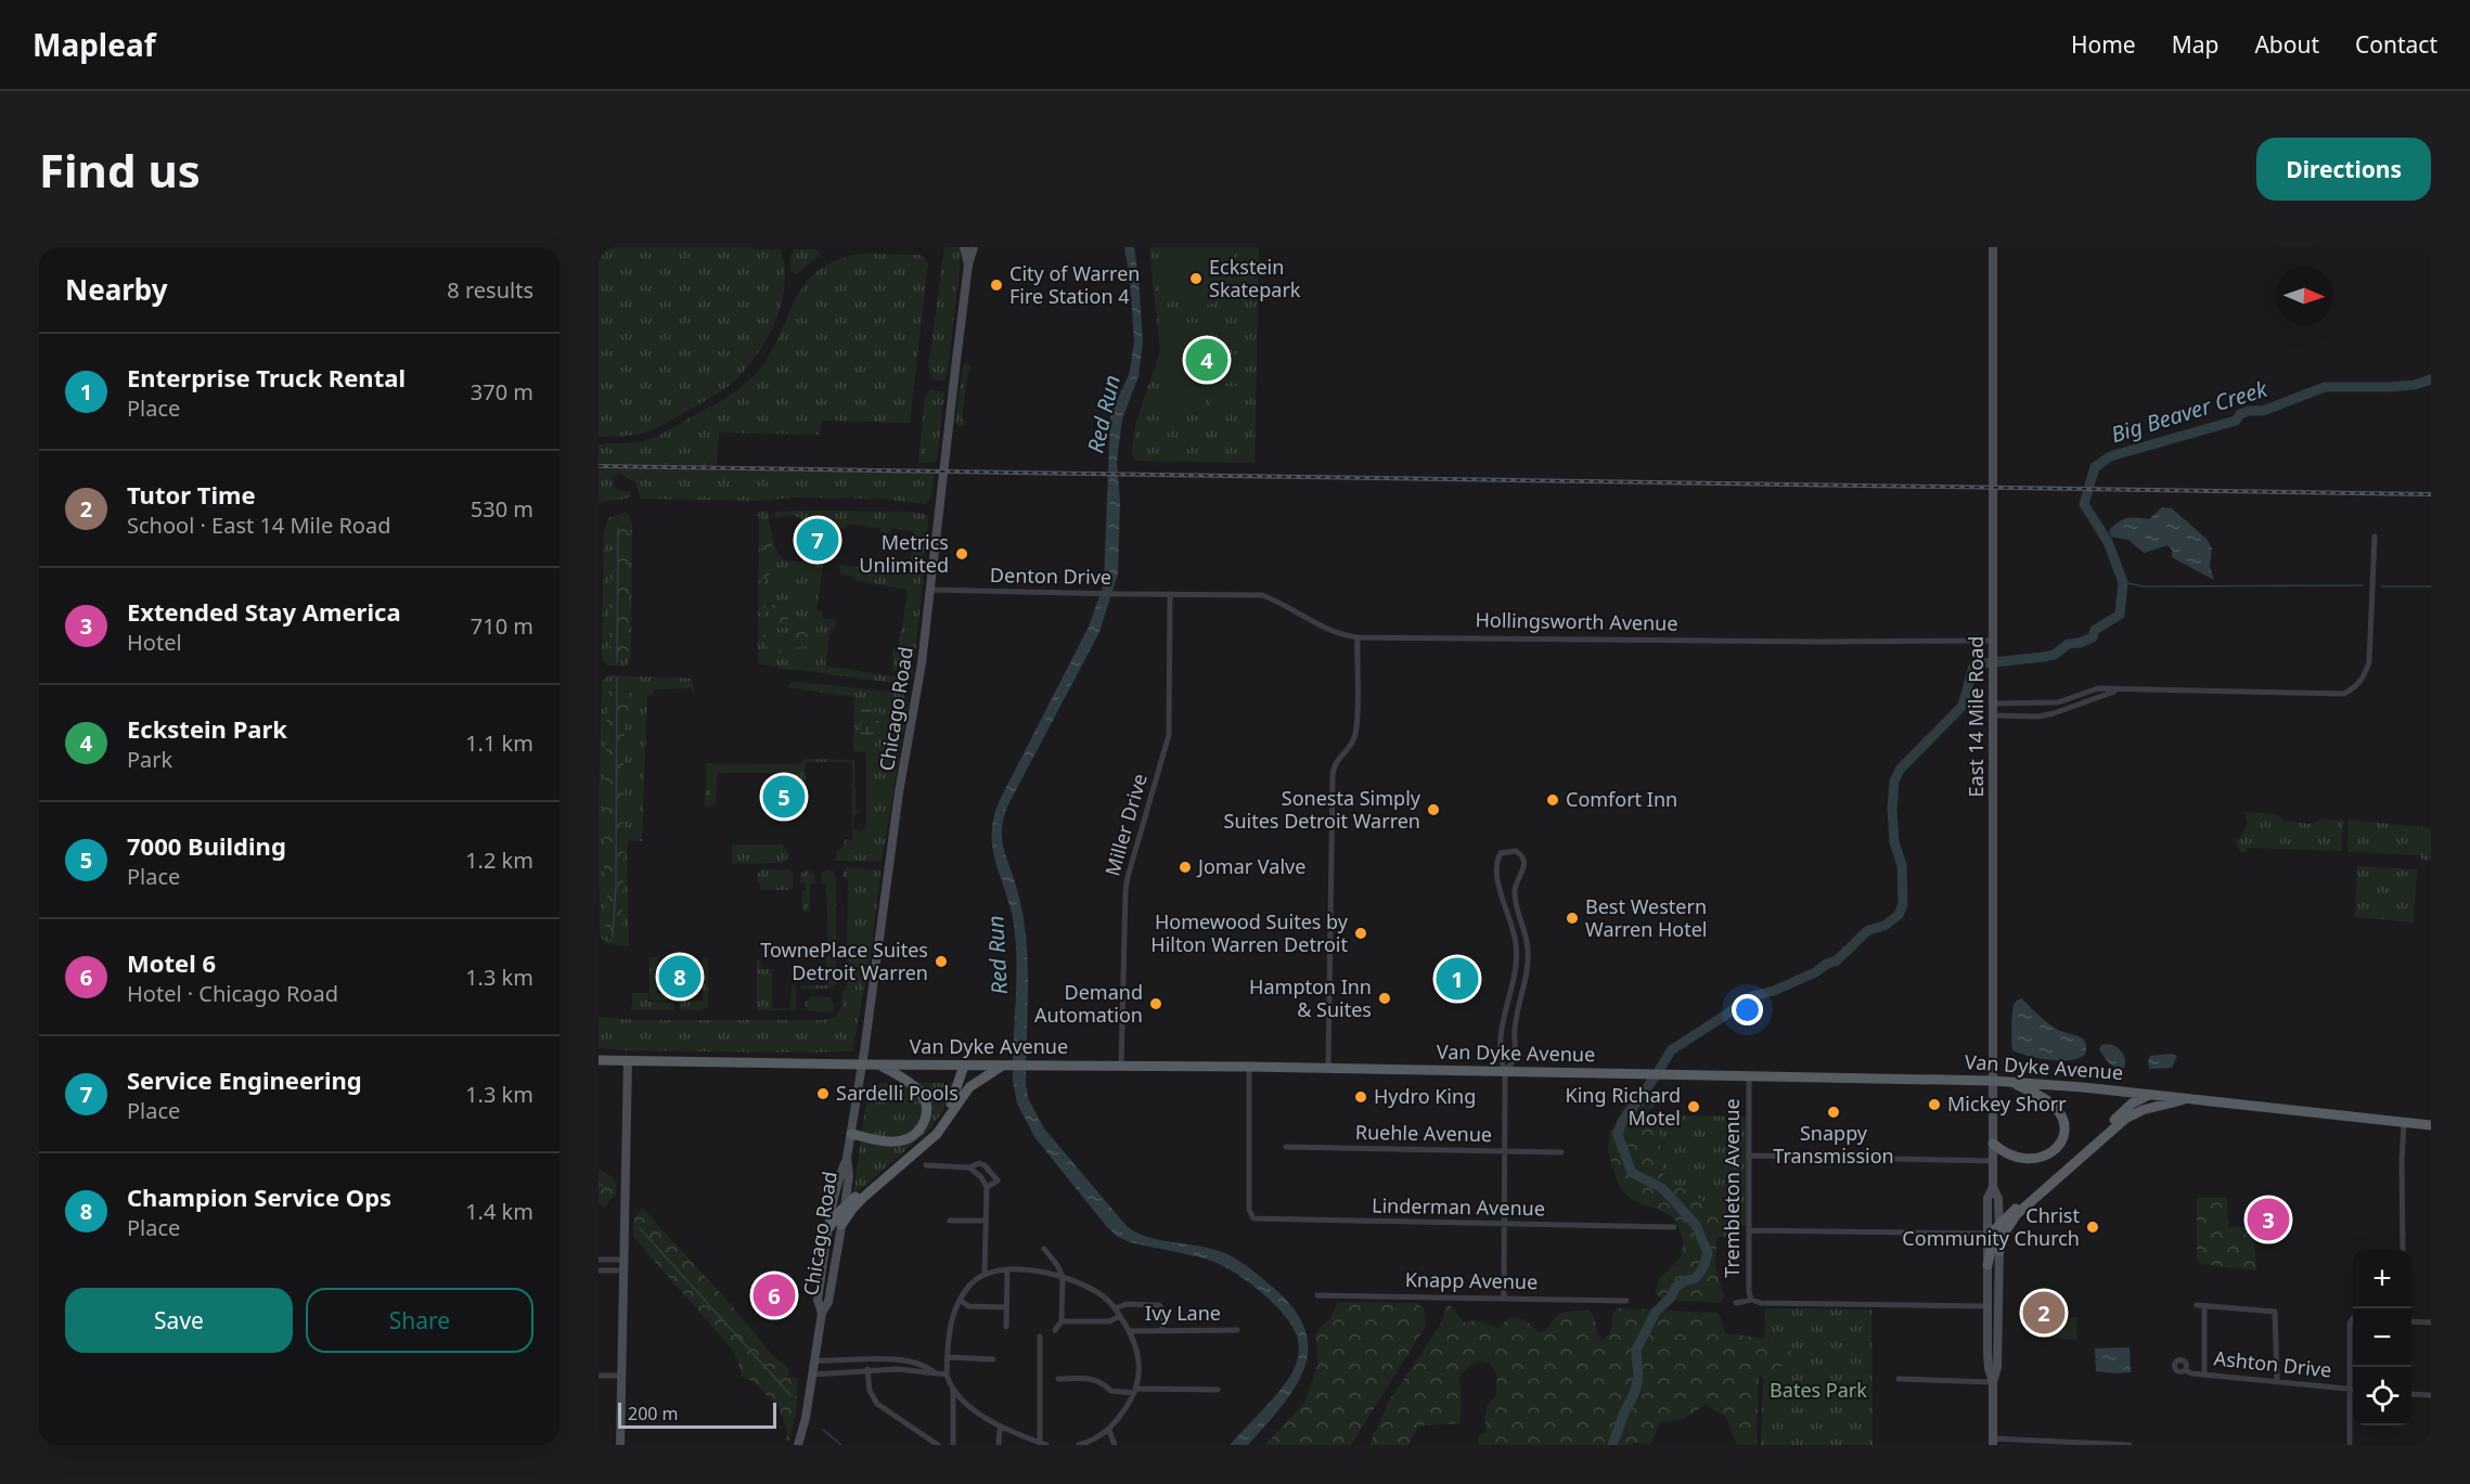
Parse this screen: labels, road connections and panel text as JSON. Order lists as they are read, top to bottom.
{
  "streets": {
    "main road": ["Chicago Road", "East 14 Mile Road", "Van Dyke Avenue"],
    "street": [
      "Denton Drive",
      "Hollingsworth Avenue",
      "Miller Drive",
      "Ruehle Avenue",
      "Trembleton Avenue",
      "Linderman Avenue",
      "Knapp Avenue",
      "Ivy Lane",
      "Ashton Drive"
    ]
  },
  "crossings": [
    ["Denton Drive", "Hollingsworth Avenue"],
    ["Denton Drive", "Chicago Road"],
    ["Denton Drive", "Miller Drive"],
    ["Hollingsworth Avenue", "East 14 Mile Road"],
    ["Hollingsworth Avenue", "Miller Drive"],
    ["Chicago Road", "Van Dyke Avenue"],
    ["East 14 Mile Road", "Van Dyke Avenue"],
    ["Miller Drive", "Van Dyke Avenue"],
    ["Van Dyke Avenue", "Trembleton Avenue"],
    ["Van Dyke Avenue", "Linderman Avenue"]
  ],
  "water": ["Big Beaver Creek", "Red Run"],
  "parks": ["Bates Park"],
  "places": [
    "Eckstein Skatepark",
    "City of Warren Fire Station 4",
    "Metrics Unlimited",
    "Comfort Inn",
    "Sonesta Simply Suites Detroit Warren",
    "Jomar Valve",
    "Best Western Warren Hotel",
    "Homewood Suites by Hilton Warren Detroit",
    "TownePlace Suites Detroit Warren",
    "Hampton Inn & Suites",
    "Demand Automation",
    "Sardelli Pools",
    "Hydro King",
    "Mickey Shorr",
    "King Richard Motel",
    "Snappy Transmission",
    "Christ Community Church"
  ],
  "scale_bar": "200 m",
  "north": "right",
  "page": {
    "header": "Mapleaf",
    "nav": [
      "Home",
      "Map",
      "About",
      "Contact"
    ],
    "buttons": [
      "Directions",
      ["Save", "Share"]
    ],
    "title": "Find us",
    "heading": ["Nearby", "8 results"],
    "list": [
      {
        "mark": "1",
        "name": "Enterprise Truck Rental",
        "note": "Place",
        "value": "370 m"
      },
      {
        "mark": "2",
        "name": "Tutor Time",
        "note": "School · East 14 Mile Road",
        "value": "530 m"
      },
      {
        "mark": "3",
        "name": "Extended Stay America",
        "note": "Hotel",
        "value": "710 m"
      },
      {
        "mark": "4",
        "name": "Eckstein Park",
        "note": "Park",
        "value": "1.1 km"
      },
      {
        "mark": "5",
        "name": "7000 Building",
        "note": "Place",
        "value": "1.2 km"
      },
      {
        "mark": "6",
        "name": "Motel 6",
        "note": "Hotel · Chicago Road",
        "value": "1.3 km"
      },
      {
        "mark": "7",
        "name": "Service Engineering",
        "note": "Place",
        "value": "1.3 km"
      },
      {
        "mark": "8",
        "name": "Champion Service Ops",
        "note": "Place",
        "value": "1.4 km"
      }
    ],
    "pins": [
      "4",
      "7",
      "5",
      "8",
      "1",
      "3",
      "6",
      "2"
    ],
    "map_buttons": ["+", "−"],
    "scale": "200 m"
  }
}
